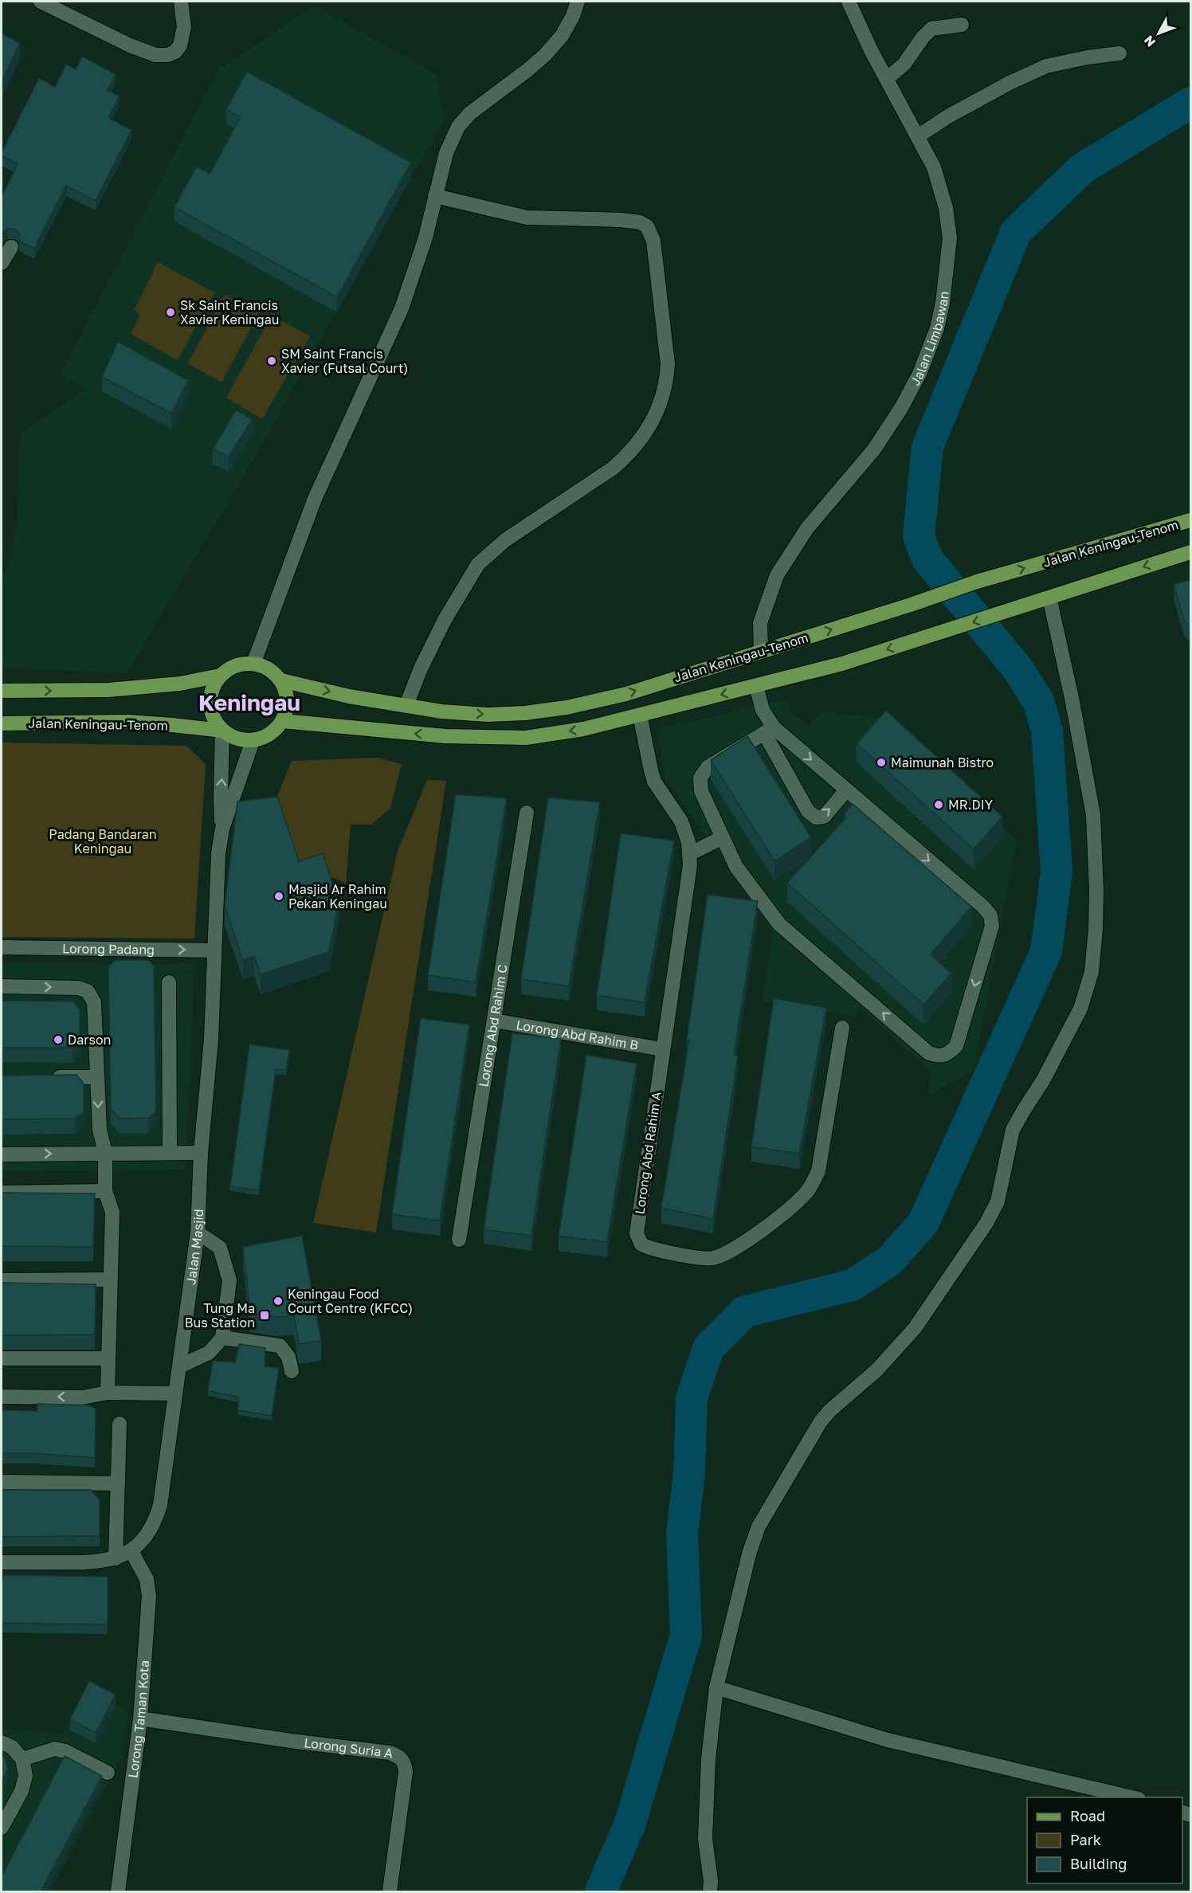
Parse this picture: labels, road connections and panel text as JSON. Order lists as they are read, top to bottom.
{
  "streets": {
    "main road": ["Jalan Keningau-Tenom"],
    "street": [
      "Jalan Limbawan",
      "Lorong Padang",
      "Lorong Abd Rahim C",
      "Lorong Abd Rahim B",
      "Lorong Abd Rahim A",
      "Jalan Masjid",
      "Lorong Taman Kota",
      "Lorong Suria A"
    ]
  },
  "crossings": [
    ["Jalan Limbawan", "Jalan Keningau-Tenom"],
    ["Lorong Padang", "Jalan Masjid"],
    ["Lorong Abd Rahim C", "Lorong Abd Rahim B"],
    ["Lorong Abd Rahim B", "Lorong Abd Rahim A"],
    ["Jalan Masjid", "Lorong Taman Kota"],
    ["Lorong Taman Kota", "Lorong Suria A"]
  ],
  "one_way": ["Lorong Padang"],
  "districts": ["Keningau"],
  "parks": ["Padang Bandaran Keningau"],
  "places": {
    "other": [
      "Sk Saint Francis Xavier Keningau",
      "SM Saint Francis Xavier (Futsal Court)",
      "Maimunah Bistro",
      "MR.DIY",
      "Masjid Ar Rahim Pekan Keningau",
      "Darson",
      "Keningau Food Court Centre (KFCC)"
    ],
    "transit": ["Tung Ma Bus Station"]
  },
  "legend": ["Road", "Park", "Building"],
  "north": "bottom left"
}
